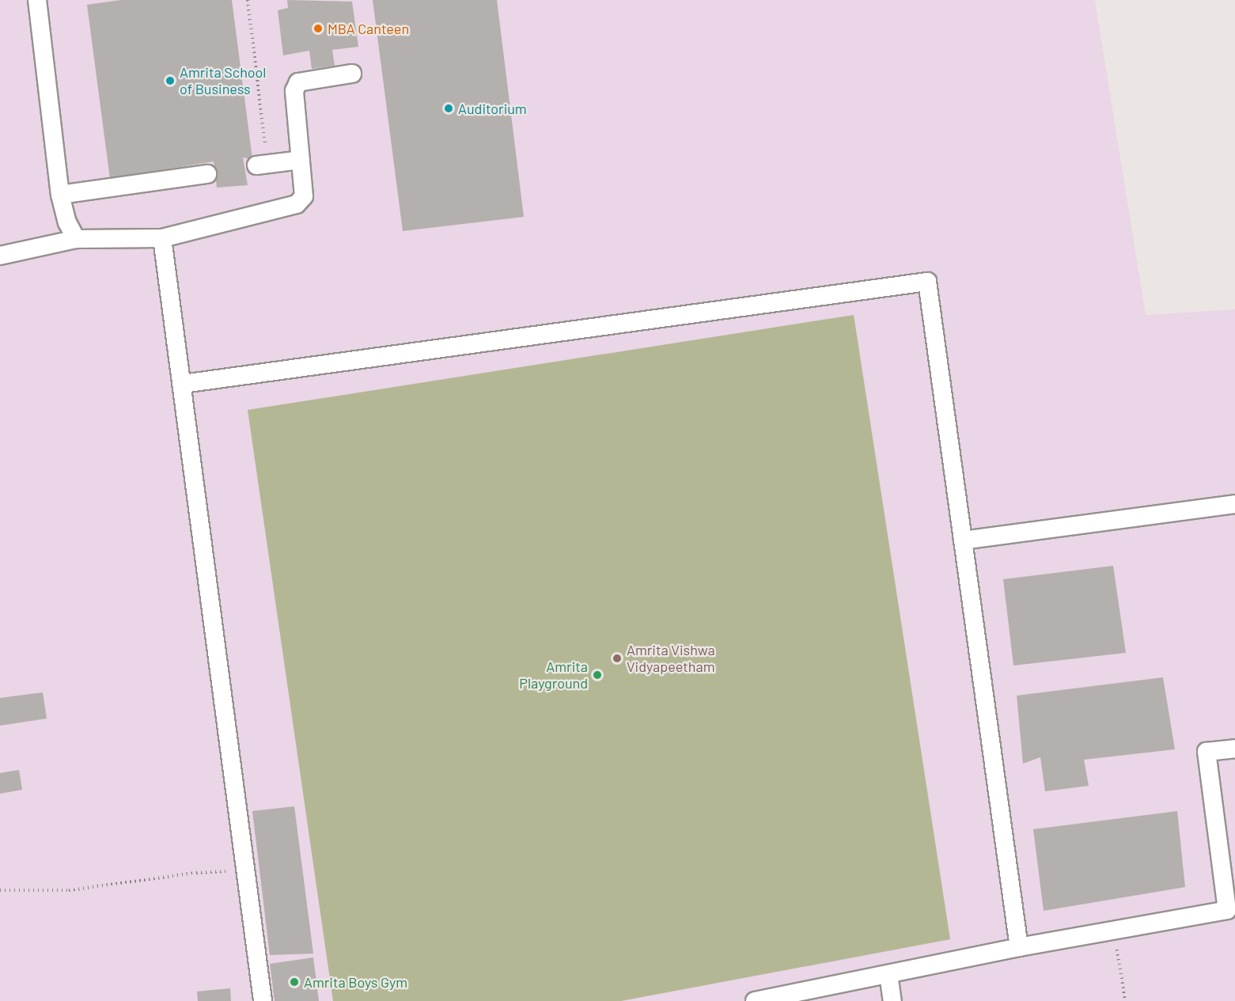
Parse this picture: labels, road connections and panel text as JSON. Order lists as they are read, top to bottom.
{
  "places": [
    "MBA Canteen",
    "Amrita School of Business",
    "Auditorium",
    "Amrita Vishwa Vidyapeetham",
    "Amrita Playground",
    "Amrita Boys Gym"
  ]
}
